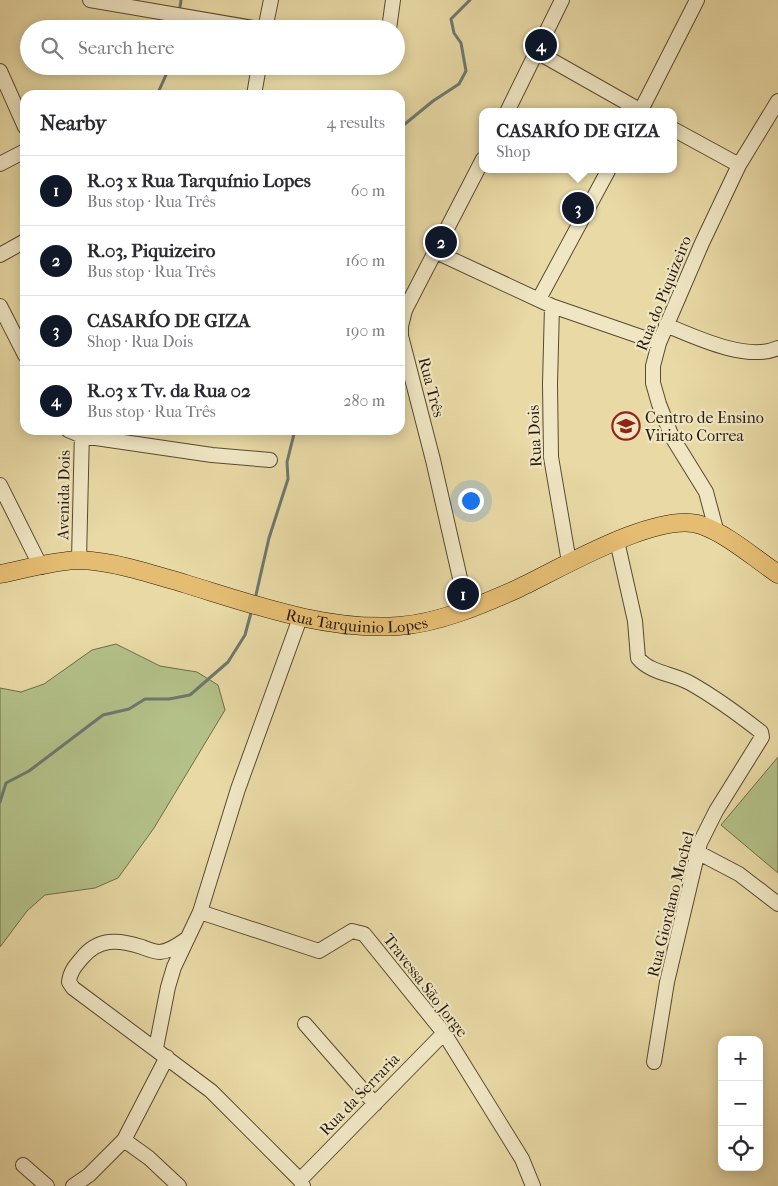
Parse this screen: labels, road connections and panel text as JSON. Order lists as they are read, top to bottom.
{
  "streets": {
    "main road": ["Rua Tarquinio Lopes"],
    "street": [
      "Rua do Piquizeiro",
      "Rua Três",
      "Rua Dois",
      "Avenida Dois",
      "Rua Giordano Mochel",
      "Travessa São Jorge",
      "Rua da Serraria"
    ]
  },
  "crossings": [
    ["Rua do Piquizeiro", "Rua Tarquinio Lopes"],
    ["Rua Três", "Rua Tarquinio Lopes"],
    ["Rua Dois", "Rua Tarquinio Lopes"],
    ["Avenida Dois", "Rua Tarquinio Lopes"],
    ["Rua Tarquinio Lopes", "Rua Giordano Mochel"],
    ["Travessa São Jorge", "Rua da Serraria"]
  ],
  "places": {
    "school or university": ["Centro de Ensino Viriato Correa"]
  },
  "page": {
    "search": "Search here",
    "pins": [
      "4",
      "3",
      "2",
      "1"
    ],
    "heading": ["Nearby", "4 results"],
    "popup": ["CASARÍO DE GIZA", "Shop"],
    "list": [
      {
        "mark": "1",
        "name": "R.03 x Rua Tarquínio Lopes",
        "note": "Bus stop · Rua Três",
        "value": "60 m"
      },
      {
        "mark": "2",
        "name": "R.03, Piquizeiro",
        "note": "Bus stop · Rua Três",
        "value": "160 m"
      },
      {
        "mark": "3",
        "name": "CASARÍO DE GIZA",
        "note": "Shop · Rua Dois",
        "value": "190 m"
      },
      {
        "mark": "4",
        "name": "R.03 x Tv. da Rua 02",
        "note": "Bus stop · Rua Três",
        "value": "280 m"
      }
    ],
    "map_buttons": ["+", "−"]
  }
}
